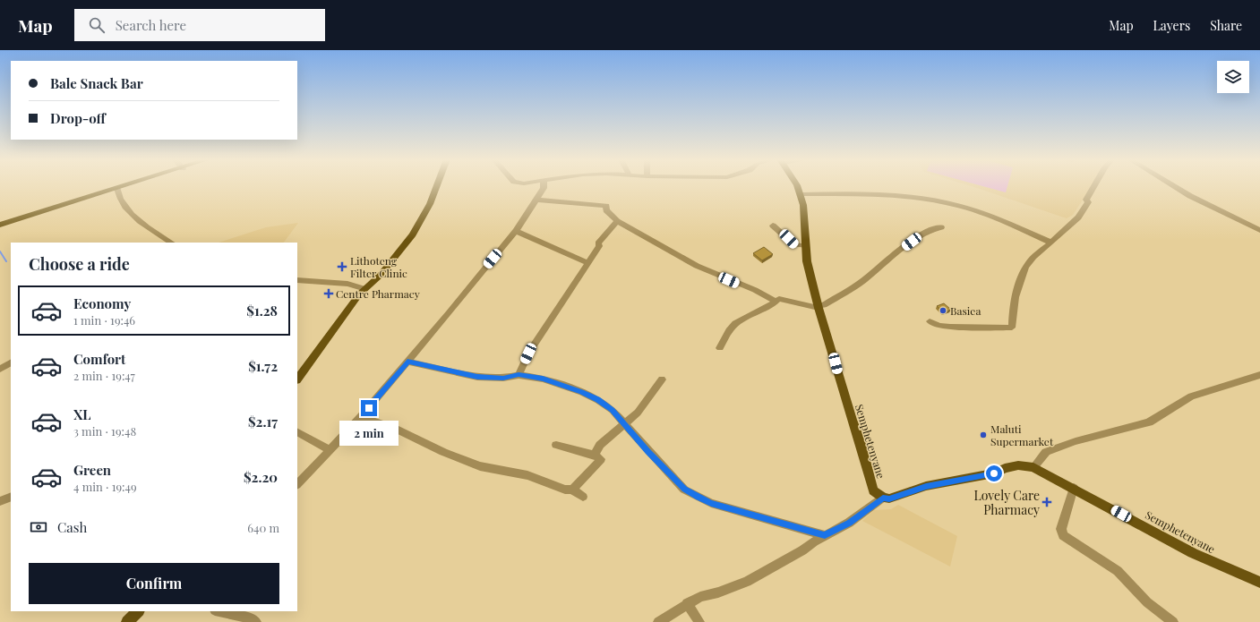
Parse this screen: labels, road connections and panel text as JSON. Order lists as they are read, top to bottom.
{
  "streets": {
    "main road": ["Semphetenyane"]
  },
  "places": {
    "health": ["Lithoteng Filter Clinic", "Centre Pharmacy", "Lovely Care Pharmacy"],
    "other": ["Basiea", "Maluti Supermarket"]
  },
  "page": {
    "header": "Map",
    "search": "Search here",
    "nav": ["Map", "Layers", "Share"],
    "banner": ["Bale Snack Bar", "Drop-off"],
    "heading": "Choose a ride",
    "list": [
      {
        "name": "Economy",
        "note": "1 min · 19:46",
        "value": "$1.28"
      },
      {
        "name": "Comfort",
        "note": "2 min · 19:47",
        "value": "$1.72"
      },
      {
        "name": "XL",
        "note": "3 min · 19:48",
        "value": "$2.17"
      },
      {
        "name": "Green",
        "note": "4 min · 19:49",
        "value": "$2.20"
      }
    ],
    "bubble": "2 min",
    "pay": ["Cash", "640 m"],
    "buttons": "Confirm"
  }
}
